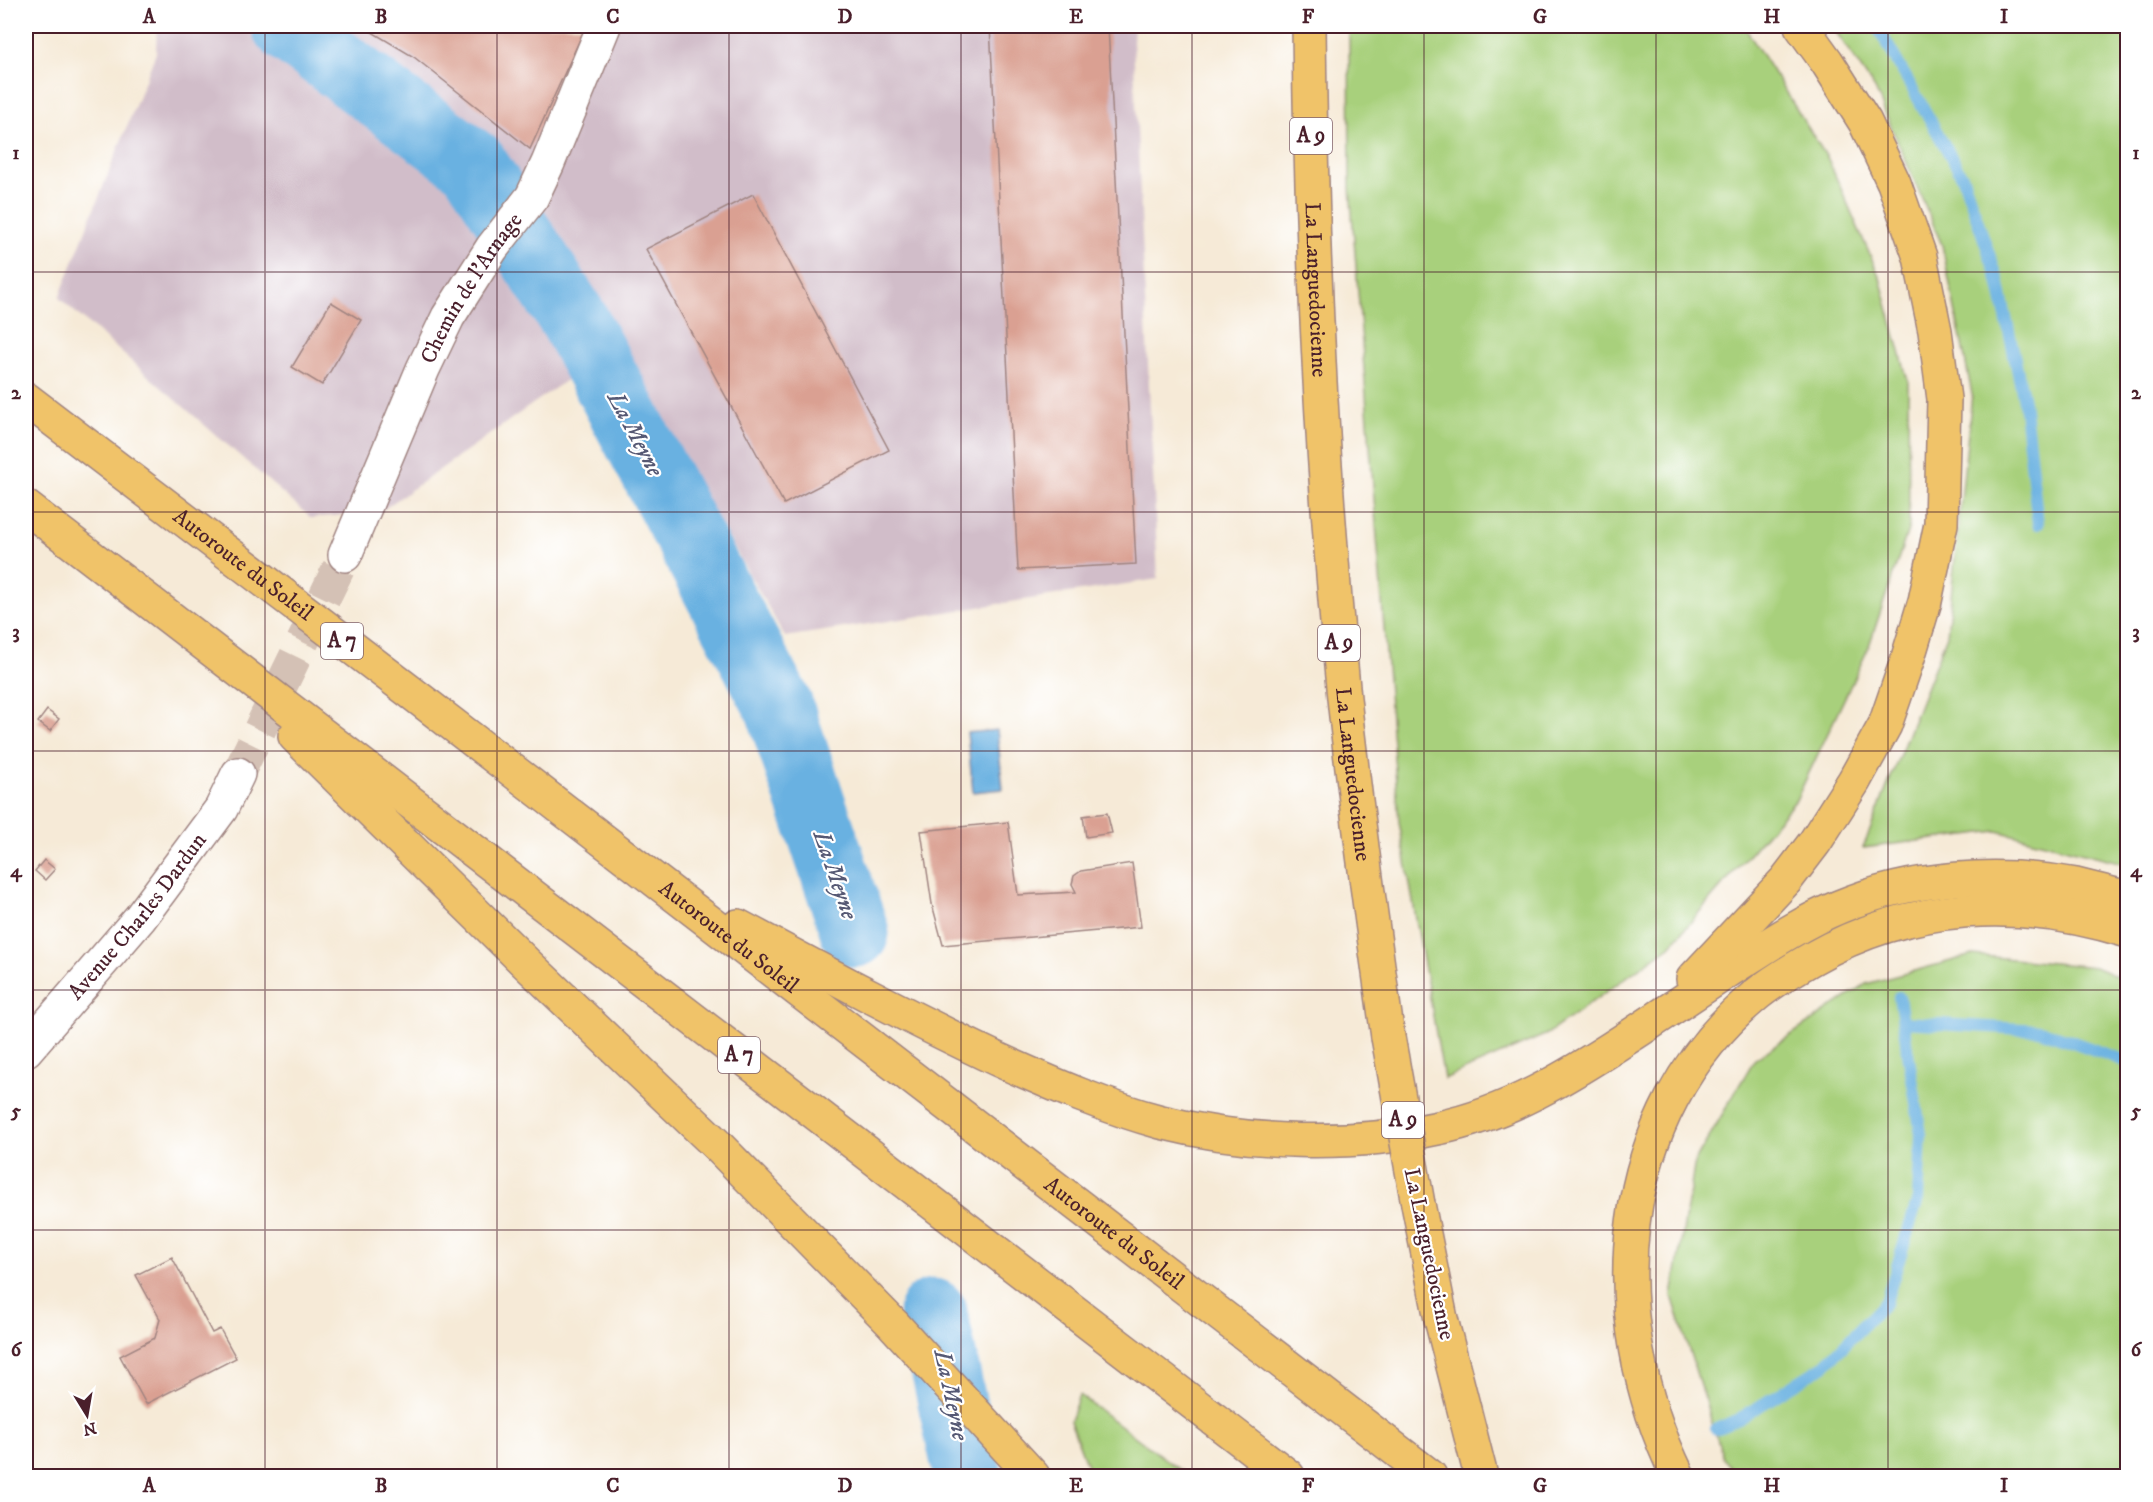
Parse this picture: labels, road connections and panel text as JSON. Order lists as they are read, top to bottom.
{
  "streets": {
    "highway": [
      "A 9",
      "La Languedocienne",
      "Autoroute du Soleil",
      "A 7"
    ],
    "street": ["Chemin de l'Arnage", "Avenue Charles Dardun"]
  },
  "water": ["La Meyne"],
  "north": "bottom",
  "grid": {
    "columns": [
      "A",
      "B",
      "C",
      "D",
      "E",
      "F",
      "G",
      "H",
      "I"
    ],
    "rows": [
      "1",
      "2",
      "3",
      "4",
      "5",
      "6"
    ]
  }
}
